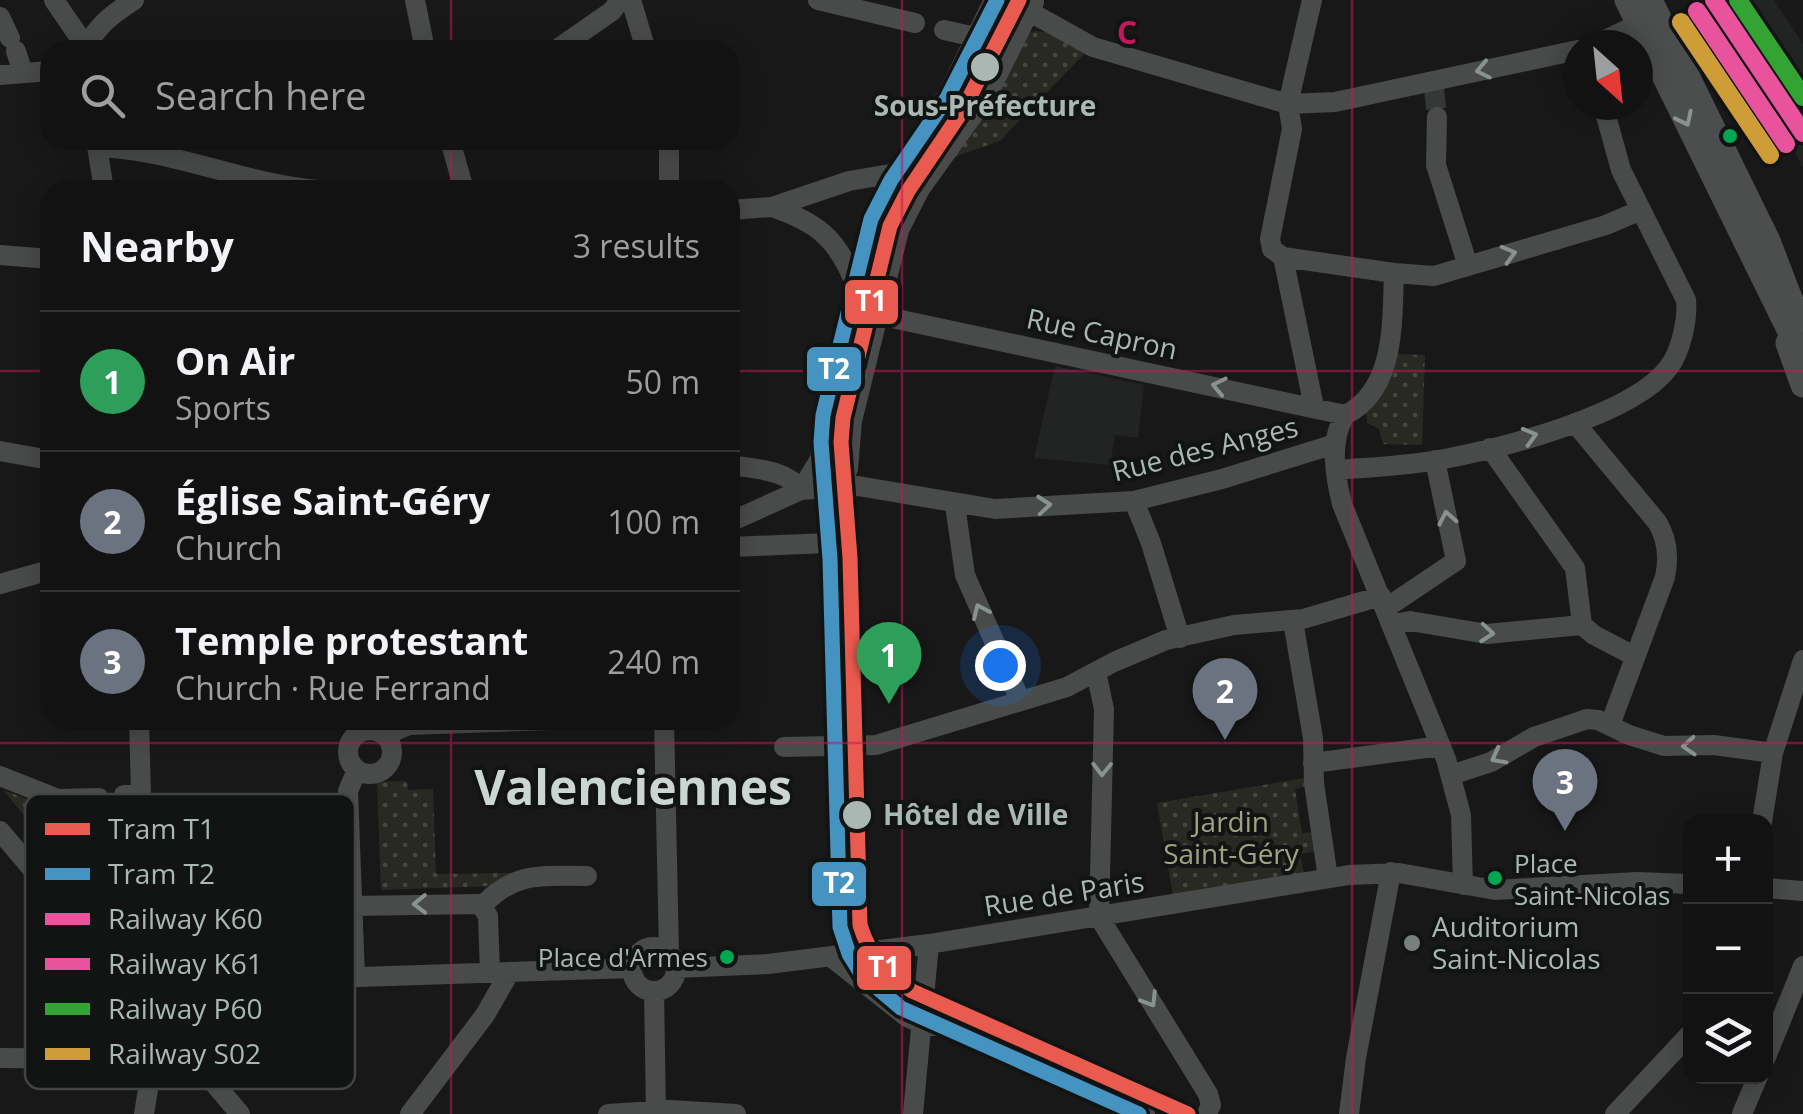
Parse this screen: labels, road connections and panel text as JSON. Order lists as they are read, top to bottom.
{
  "streets": {
    "street": ["Rue Capron", "Rue des Anges", "Rue de Paris"]
  },
  "crossings": [
    ["Rue Capron", "Rue des Anges"]
  ],
  "one_way": ["Rue Capron"],
  "districts": ["Valenciennes"],
  "parks": ["Jardin Saint-Géry"],
  "places": [
    "Sous-Préfecture",
    "Hôtel de Ville",
    "Place Saint-Nicolas",
    "Auditorium Saint-Nicolas",
    "Place d'Armes"
  ],
  "lines": [
    "tram line T1",
    "tram line T2",
    "rail line K60",
    "rail line P60",
    "rail line K61",
    "rail line S02"
  ],
  "legend": [
    "Tram T1",
    "Tram T2",
    "Railway K60",
    "Railway K61",
    "Railway P60",
    "Railway S02"
  ],
  "north": "bottom right",
  "page": {
    "search": "Search here",
    "heading": ["Nearby", "3 results"],
    "list": [
      {
        "mark": "1",
        "name": "On Air",
        "note": "Sports",
        "value": "50 m"
      },
      {
        "mark": "2",
        "name": "Église Saint-Géry",
        "note": "Church",
        "value": "100 m"
      },
      {
        "mark": "3",
        "name": "Temple protestant",
        "note": "Church · Rue Ferrand",
        "value": "240 m"
      }
    ],
    "pins": ["1", "2", "3"],
    "map_buttons": ["+", "−"]
  },
  "grid": {
    "columns": ["C"]
  }
}
